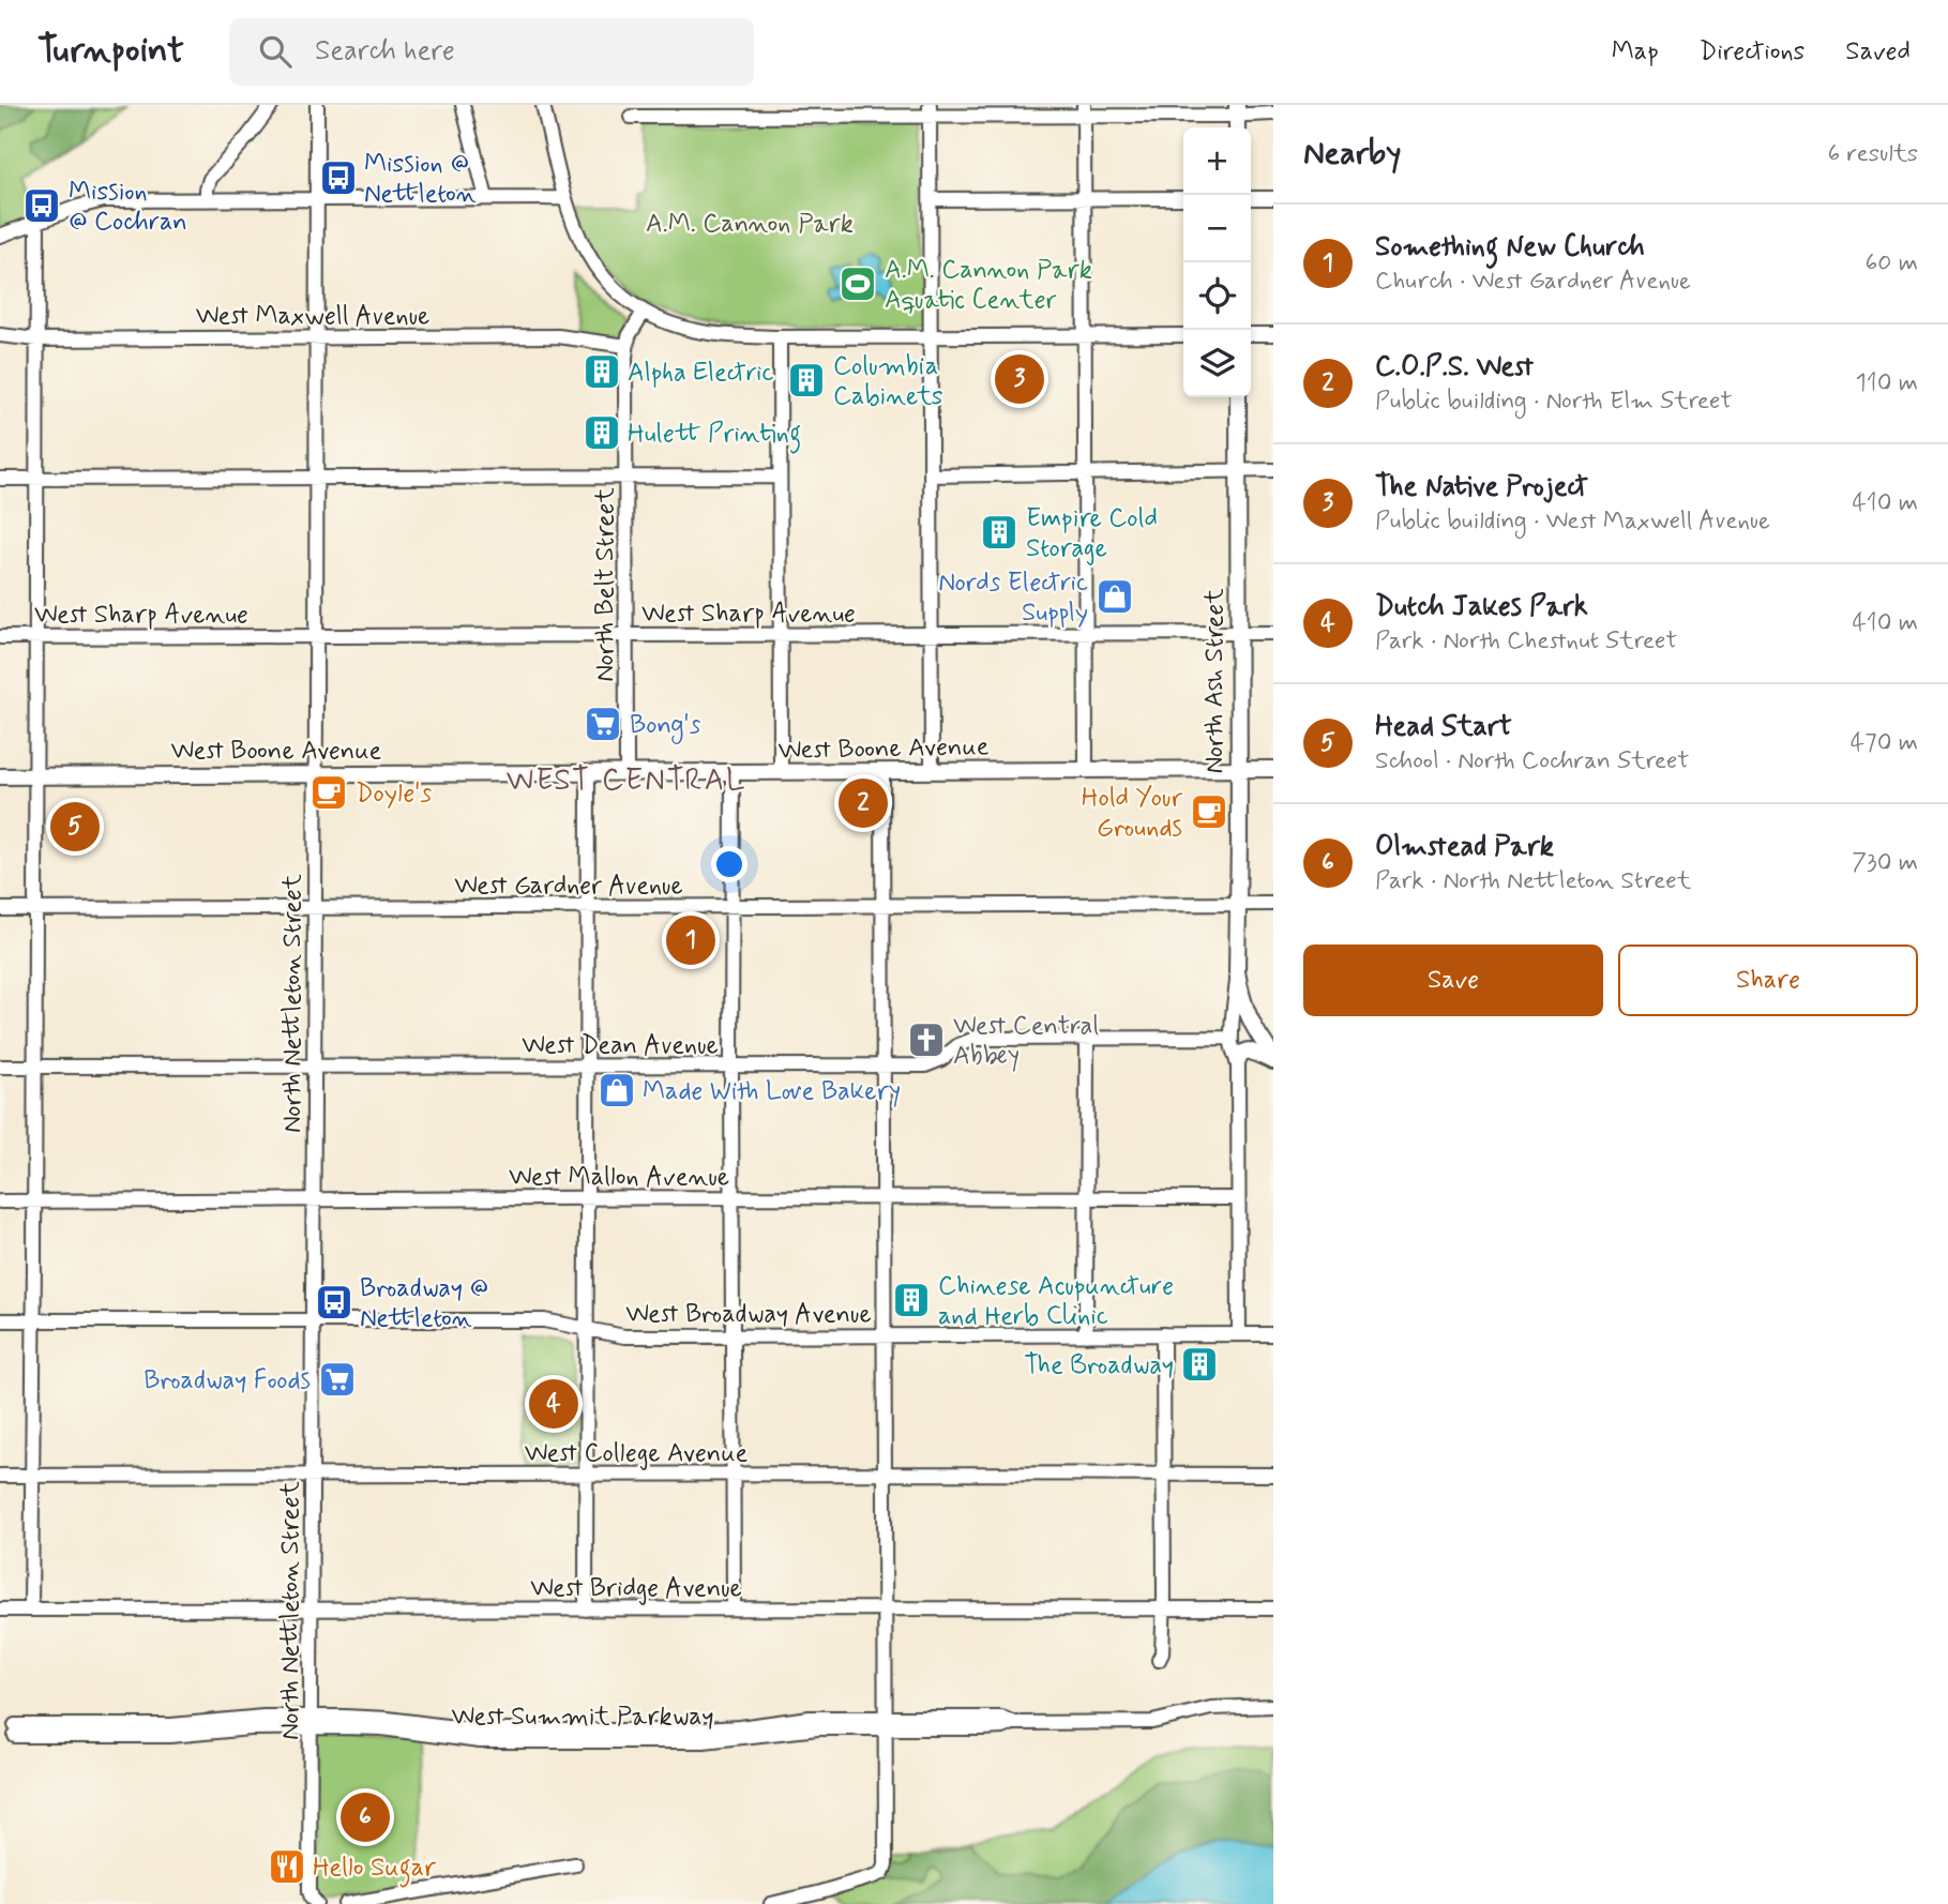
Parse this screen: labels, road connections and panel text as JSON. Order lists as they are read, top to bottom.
{
  "streets": {
    "main road": ["North Ash Street", "West Boone Avenue"],
    "street": [
      "West Maxwell Avenue",
      "North Belt Street",
      "West Sharp Avenue",
      "West Gardner Avenue",
      "North Nettleton Street",
      "West Dean Avenue",
      "West Mallon Avenue",
      "West Broadway Avenue",
      "West College Avenue",
      "West Bridge Avenue",
      "West Summit Parkway"
    ]
  },
  "crossings": [
    ["West Maxwell Avenue", "North Belt Street"],
    ["West Maxwell Avenue", "North Nettleton Street"],
    ["North Belt Street", "West Sharp Avenue"],
    ["North Belt Street", "West Boone Avenue"],
    ["West Sharp Avenue", "North Ash Street"],
    ["West Sharp Avenue", "North Nettleton Street"],
    ["North Ash Street", "West Boone Avenue"],
    ["North Ash Street", "West Gardner Avenue"],
    ["North Ash Street", "West Dean Avenue"],
    ["North Ash Street", "West Mallon Avenue"],
    ["North Ash Street", "West Broadway Avenue"],
    ["West Boone Avenue", "North Nettleton Street"],
    ["West Gardner Avenue", "North Nettleton Street"],
    ["North Nettleton Street", "West Dean Avenue"],
    ["North Nettleton Street", "West Mallon Avenue"],
    ["North Nettleton Street", "West Broadway Avenue"],
    ["North Nettleton Street", "West College Avenue"],
    ["North Nettleton Street", "West Bridge Avenue"],
    ["North Nettleton Street", "West Summit Parkway"]
  ],
  "districts": ["WEST CENTRAL"],
  "parks": ["A.M. Cannon Park"],
  "places": {
    "bus stop": ["Mission @ Nettleton", "Mission @ Cochran", "Broadway @ Nettleton"],
    "sports": ["A.M. Cannon Park Aquatic Center"],
    "building": [
      "Alpha Electric",
      "Columbia Cabinets",
      "Hulett Printing",
      "Empire Cold Storage",
      "Chinese Acupuncture and Herb Clinic",
      "The Broadway"
    ],
    "shop": ["Nords Electric Supply", "Made With Love Bakery"],
    "supermarket": ["Bong's", "Broadway Foods"],
    "cafe": ["Doyle's", "Hold Your Grounds"],
    "church": ["West Central Abbey"],
    "restaurant": ["Hello Sugar"]
  },
  "page": {
    "header": "Turnpoint",
    "search": "Search here",
    "nav": ["Map", "Directions", "Saved"],
    "heading": ["Nearby", "6 results"],
    "map_buttons": ["+", "−"],
    "list": [
      {
        "mark": "1",
        "name": "Something New Church",
        "note": "Church · West Gardner Avenue",
        "value": "60 m"
      },
      {
        "mark": "2",
        "name": "C.O.P.S. West",
        "note": "Public building · North Elm Street",
        "value": "110 m"
      },
      {
        "mark": "3",
        "name": "The Native Project",
        "note": "Public building · West Maxwell Avenue",
        "value": "410 m"
      },
      {
        "mark": "4",
        "name": "Dutch Jakes Park",
        "note": "Park · North Chestnut Street",
        "value": "410 m"
      },
      {
        "mark": "5",
        "name": "Head Start",
        "note": "School · North Cochran Street",
        "value": "470 m"
      },
      {
        "mark": "6",
        "name": "Olmstead Park",
        "note": "Park · North Nettleton Street",
        "value": "730 m"
      }
    ],
    "pins": [
      "3",
      "2",
      "5",
      "1",
      "4",
      "6"
    ],
    "buttons": ["Save", "Share"]
  }
}
